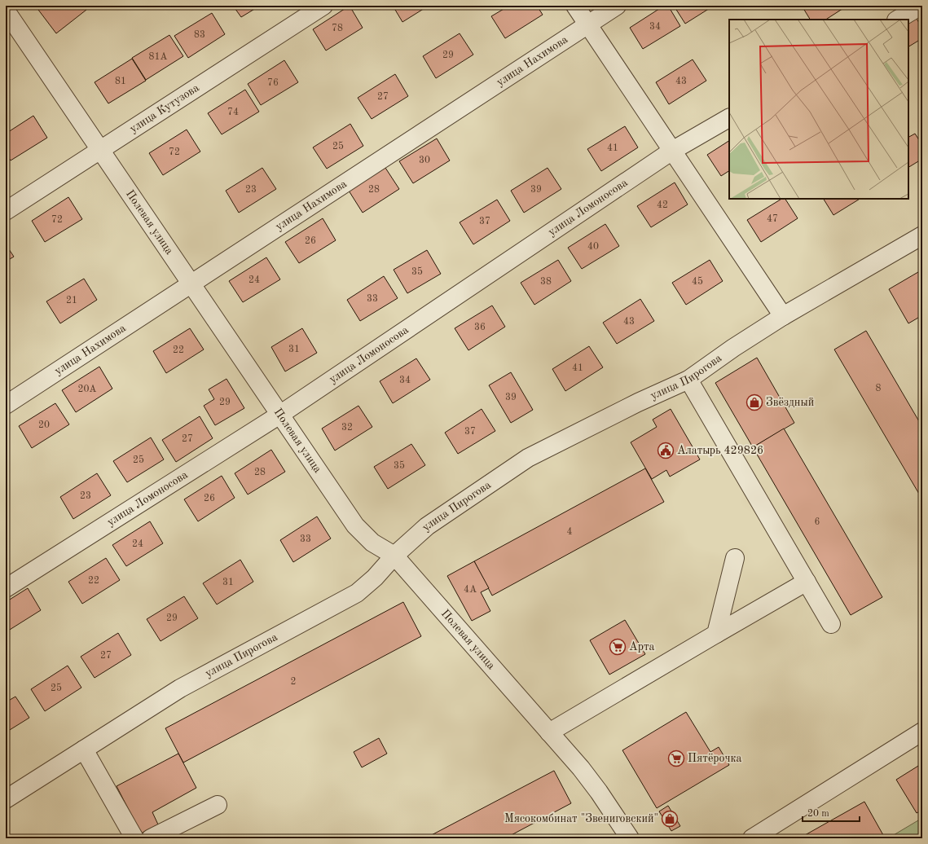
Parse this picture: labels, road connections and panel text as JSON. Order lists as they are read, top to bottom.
{
  "streets": {
    "street": [
      "улица Нахимова",
      "улица Кутузова",
      "улица Ломоносова",
      "Полевая улица",
      "улица Пирогова"
    ]
  },
  "crossings": [
    ["улица Нахимова", "Полевая улица"],
    ["улица Кутузова", "Полевая улица"],
    ["улица Ломоносова", "Полевая улица"],
    ["Полевая улица", "улица Пирогова"]
  ],
  "places": {
    "shop": ["Звёздный", "Мясокомбинат \"Звениговский\""],
    "public building": ["Алатырь 429826"],
    "supermarket": ["Арта", "Пятёрочка"]
  },
  "house_numbers": [
    "34",
    "78",
    "83",
    "29",
    "81А",
    "81",
    "43",
    "76",
    "27",
    "74",
    "25",
    "41",
    "72",
    "30",
    "23",
    "28",
    "39",
    "42",
    "47",
    "72",
    "37",
    "26",
    "40",
    "35",
    "24",
    "38",
    "45",
    "33",
    "21",
    "43",
    "36",
    "31",
    "22",
    "41",
    "34",
    "8",
    "20А",
    "39",
    "29",
    "20",
    "32",
    "37",
    "27",
    "25",
    "35",
    "28",
    "23",
    "26",
    "6",
    "4",
    "33",
    "24",
    "22",
    "31",
    "4А",
    "29",
    "27",
    "2",
    "25"
  ],
  "scale_bar": "20 m"
}
